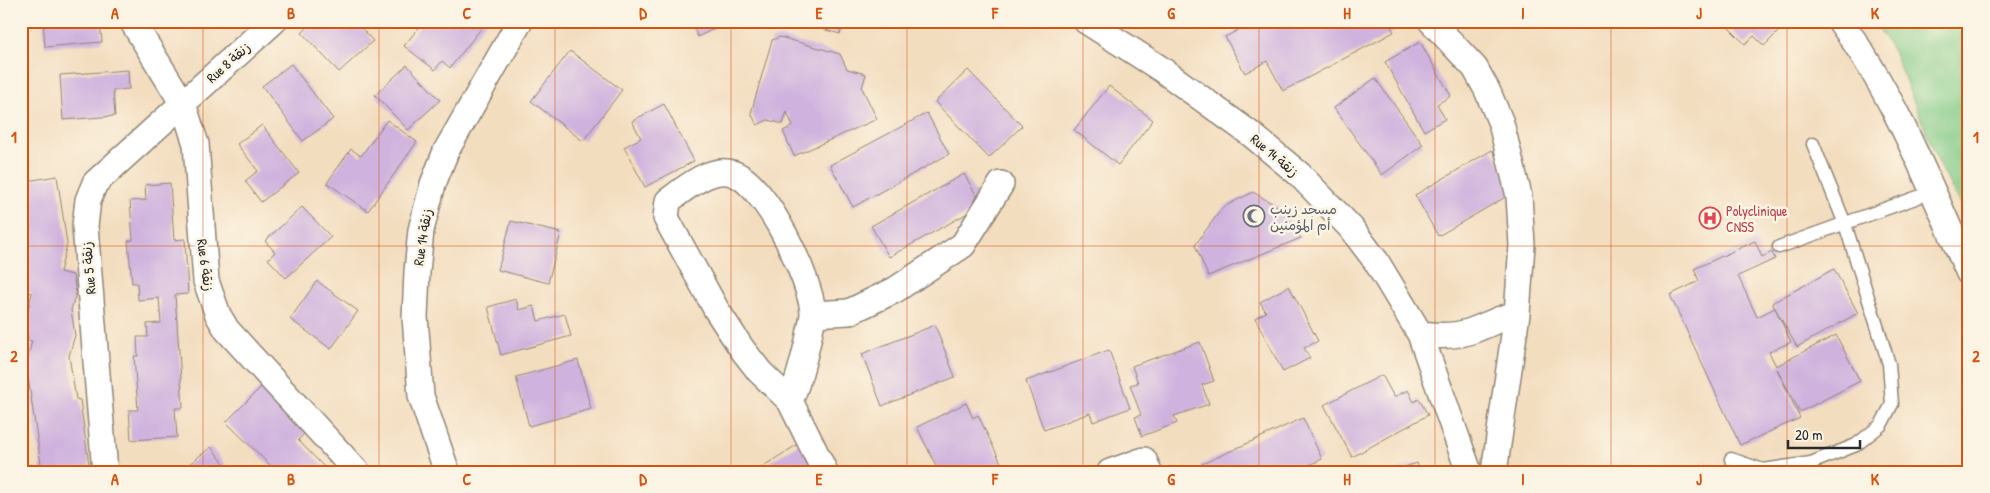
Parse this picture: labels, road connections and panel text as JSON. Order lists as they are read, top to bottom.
{
  "streets": {
    "street": [
      "Rue 8 زنقة",
      "Rue 14 زنقة",
      "Rue 6 زنقة",
      "Rue 5 زنقة"
    ]
  },
  "crossings": [
    ["Rue 8 زنقة", "Rue 6 زنقة"],
    ["Rue 8 زنقة", "Rue 5 زنقة"],
    ["Rue 6 زنقة", "Rue 5 زنقة"]
  ],
  "places": {
    "mosque": ["مسجد زينب أم المؤمنين"],
    "hospital": ["Polyclinique CNSS"]
  },
  "scale_bar": "20 m",
  "grid": {
    "columns": [
      "A",
      "B",
      "C",
      "D",
      "E",
      "F",
      "G",
      "H",
      "I",
      "J",
      "K"
    ],
    "rows": ["1", "2"]
  }
}
